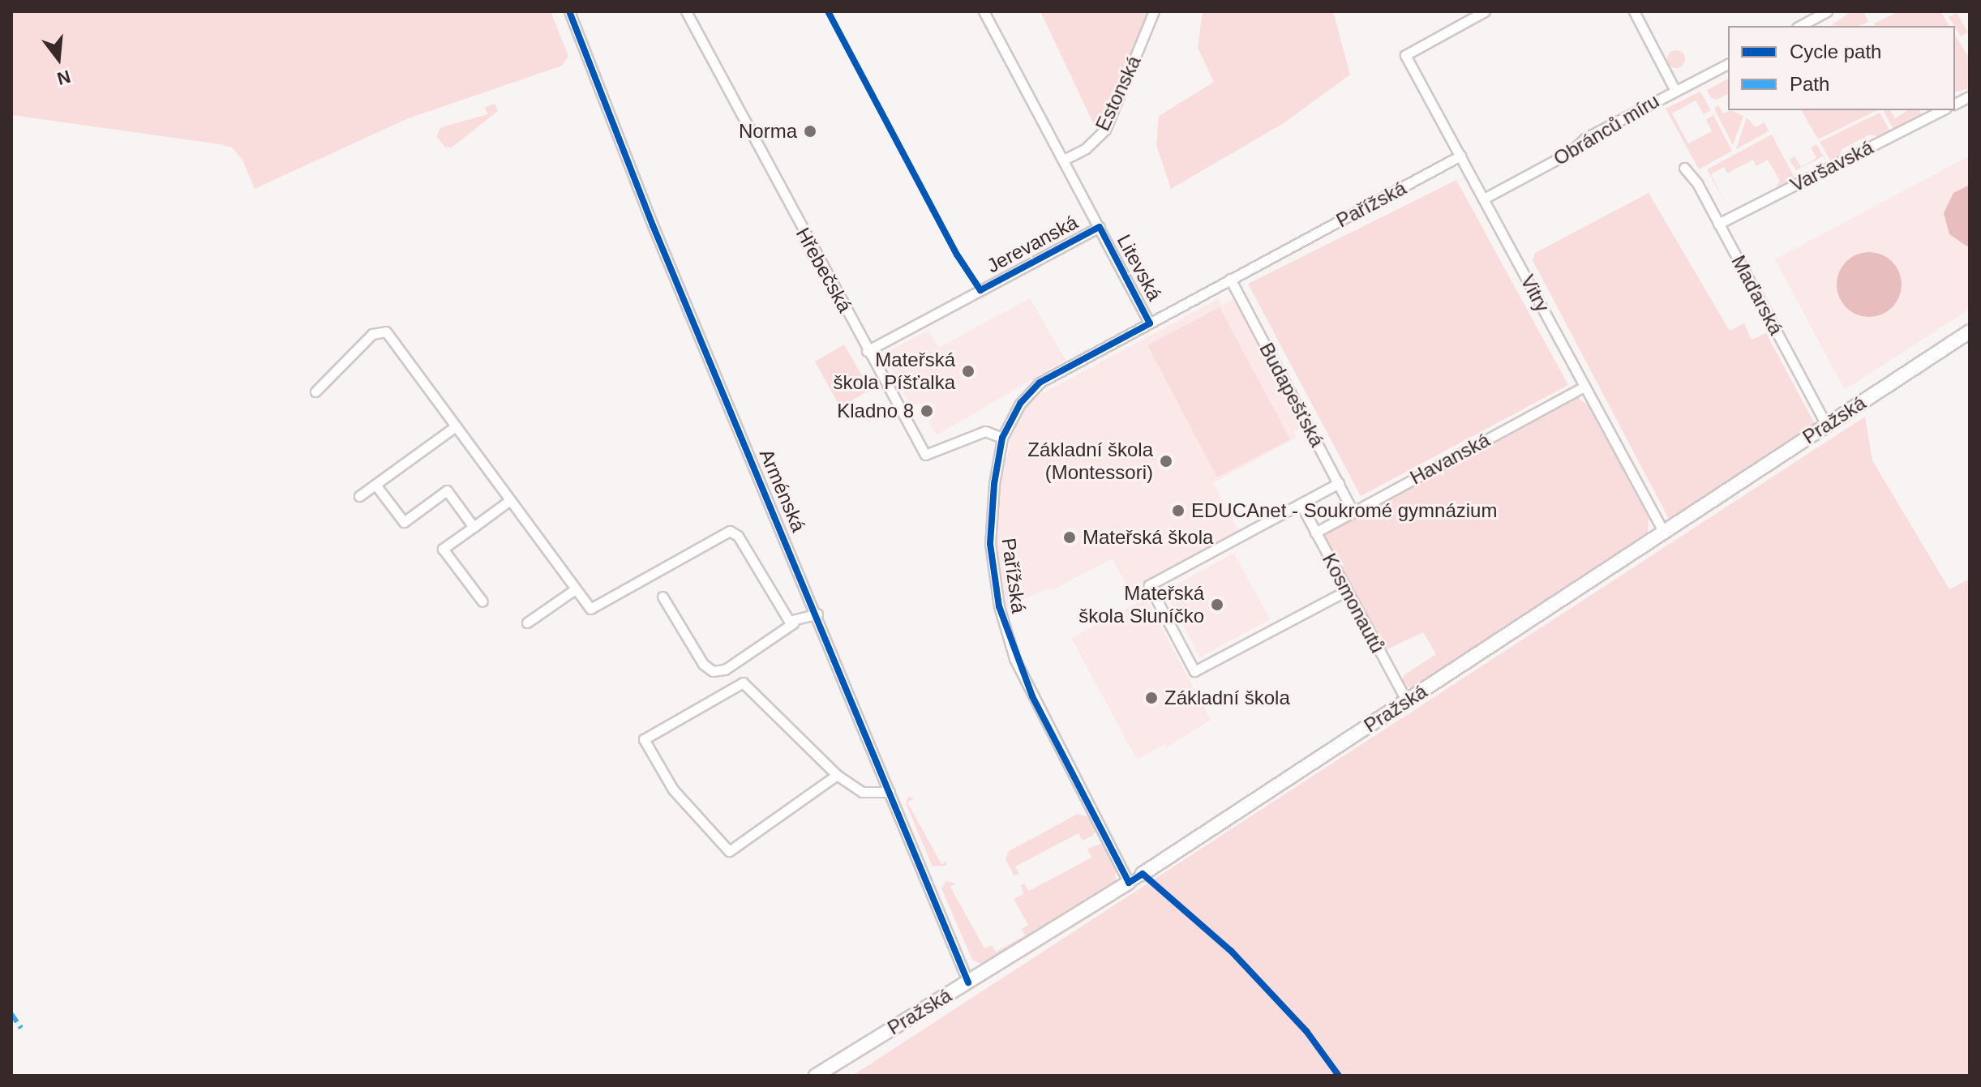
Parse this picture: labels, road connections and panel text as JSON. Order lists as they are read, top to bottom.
{
  "streets": {
    "street": [
      "Estonská",
      "Obránců míru",
      "Varšavská",
      "Pařížská",
      "Jerevanská",
      "Litevská",
      "Hřebečská",
      "Vitry",
      "Maďarská",
      "Budapešťská",
      "Pražská",
      "Havanská",
      "Arménská",
      "Kosmonautů"
    ]
  },
  "crossings": [
    ["Estonská", "Litevská"],
    ["Obránců míru", "Vitry"],
    ["Varšavská", "Maďarská"],
    ["Pařížská", "Litevská"],
    ["Pařížská", "Hřebečská"],
    ["Pařížská", "Vitry"],
    ["Pařížská", "Budapešťská"],
    ["Pařížská", "Pražská"],
    ["Jerevanská", "Litevská"],
    ["Jerevanská", "Hřebečská"],
    ["Vitry", "Pražská"],
    ["Vitry", "Havanská"],
    ["Maďarská", "Pražská"],
    ["Budapešťská", "Havanská"],
    ["Pražská", "Arménská"],
    ["Pražská", "Kosmonautů"],
    ["Havanská", "Kosmonautů"]
  ],
  "places": [
    "Norma",
    "Mateřská škola Píšťalka",
    "Kladno 8",
    "Základní škola (Montessori)",
    "EDUCAnet - Soukromé gymnázium",
    "Mateřská škola",
    "Mateřská škola Sluníčko",
    "Základní škola"
  ],
  "legend": ["Cycle path", "Path"],
  "north": "bottom"
}
